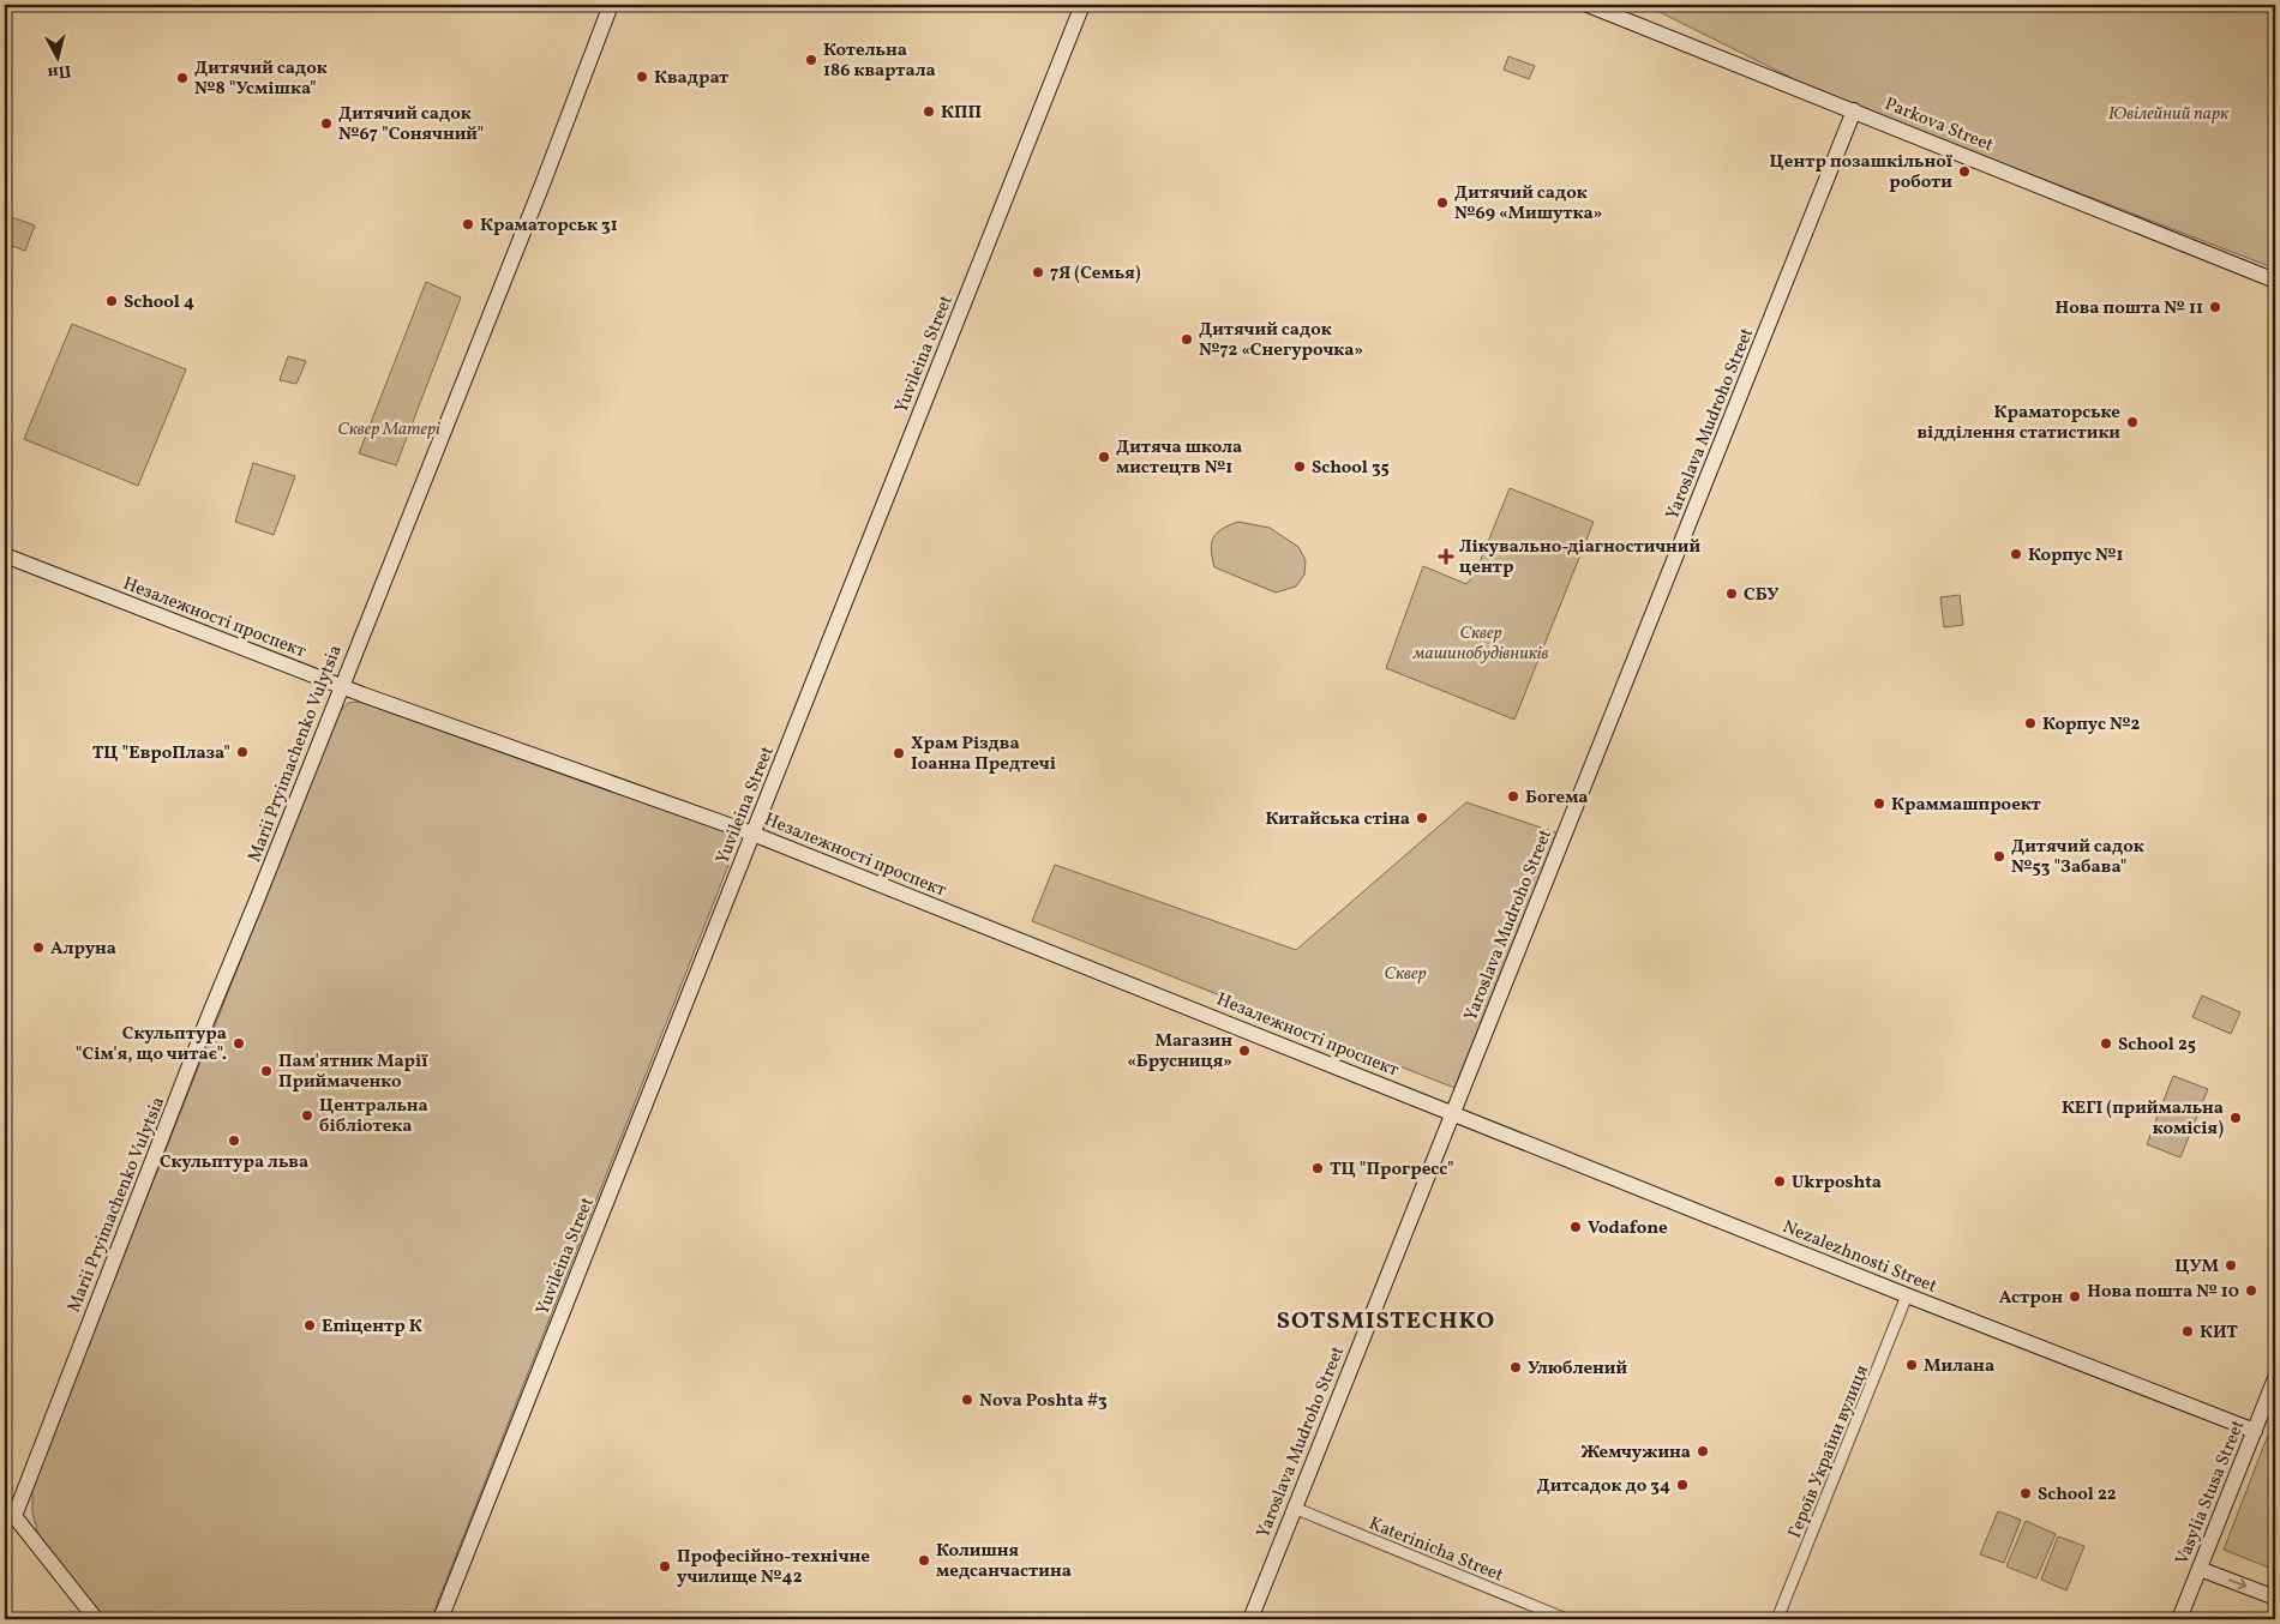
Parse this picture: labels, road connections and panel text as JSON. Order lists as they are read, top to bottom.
{
  "streets": {
    "street": [
      "Parkova Street",
      "Yuvileina Street",
      "Yaroslava Mudroho Street",
      "Незалежності проспект",
      "Marii Pryimachenko Vulytsia",
      "Nezalezhnosti Street",
      "Героїв України вулиця",
      "Vasylia Stusa Street",
      "Katerinicha Street"
    ]
  },
  "crossings": [
    ["Parkova Street", "Yaroslava Mudroho Street"],
    ["Yuvileina Street", "Незалежності проспект"],
    ["Yaroslava Mudroho Street", "Незалежності проспект"],
    ["Yaroslava Mudroho Street", "Nezalezhnosti Street"],
    ["Yaroslava Mudroho Street", "Katerinicha Street"],
    ["Незалежності проспект", "Marii Pryimachenko Vulytsia"],
    ["Незалежності проспект", "Nezalezhnosti Street"],
    ["Nezalezhnosti Street", "Героїв України вулиця"],
    ["Nezalezhnosti Street", "Vasylia Stusa Street"]
  ],
  "districts": ["SOTSMISTECHKO"],
  "parks": [
    "Ювілейний парк",
    "Сквер Матері",
    "Сквер машинобудівників",
    "Сквер"
  ],
  "places": {
    "other": [
      "Котельна 186 квартала",
      "Квадрат",
      "Дитячий садок №8 \"Усмішка\"",
      "КПП",
      "Дитячий садок №67 \"Сонячний\"",
      "Центр позашкільної роботи",
      "Дитячий садок №69 «Мишутка»",
      "Краматорськ 31",
      "7Я (Семья)",
      "School 4",
      "Нова пошта № 11",
      "Дитячий садок №72 «Снегурочка»",
      "Краматорське відділення статистики",
      "Дитяча школа мистецтв №1",
      "School 35",
      "Корпус №1",
      "СБУ",
      "Корпус №2",
      "ТЦ \"ЕвроПлаза\"",
      "Храм Різдва Іоанна Предтечі",
      "Богема",
      "Краммашпроект",
      "Китайська стіна",
      "Дитячий садок №53 \"Забава\"",
      "Алруна",
      "Скульптура \"Сім'я, що читає\".",
      "School 25",
      "Магазин «Брусниця»",
      "Пам'ятник Марії Приймаченко",
      "Центральна бібліотека",
      "КЕГІ (приймальна комісія)",
      "Скульптура льва",
      "ТЦ \"Прогресс\"",
      "Ukrposhta",
      "Vodafone",
      "ЦУМ",
      "Нова пошта № 10",
      "Астрон",
      "Епіцентр К",
      "КИТ",
      "Милана",
      "Улюблений",
      "Nova Poshta #3",
      "Жемчужина",
      "Дитсадок до 34",
      "School 22",
      "Колишня медсанчастина",
      "Професійно-технічне училище №42"
    ],
    "health": ["Лікувально-діагностичний центр"]
  },
  "north": "bottom"
}
